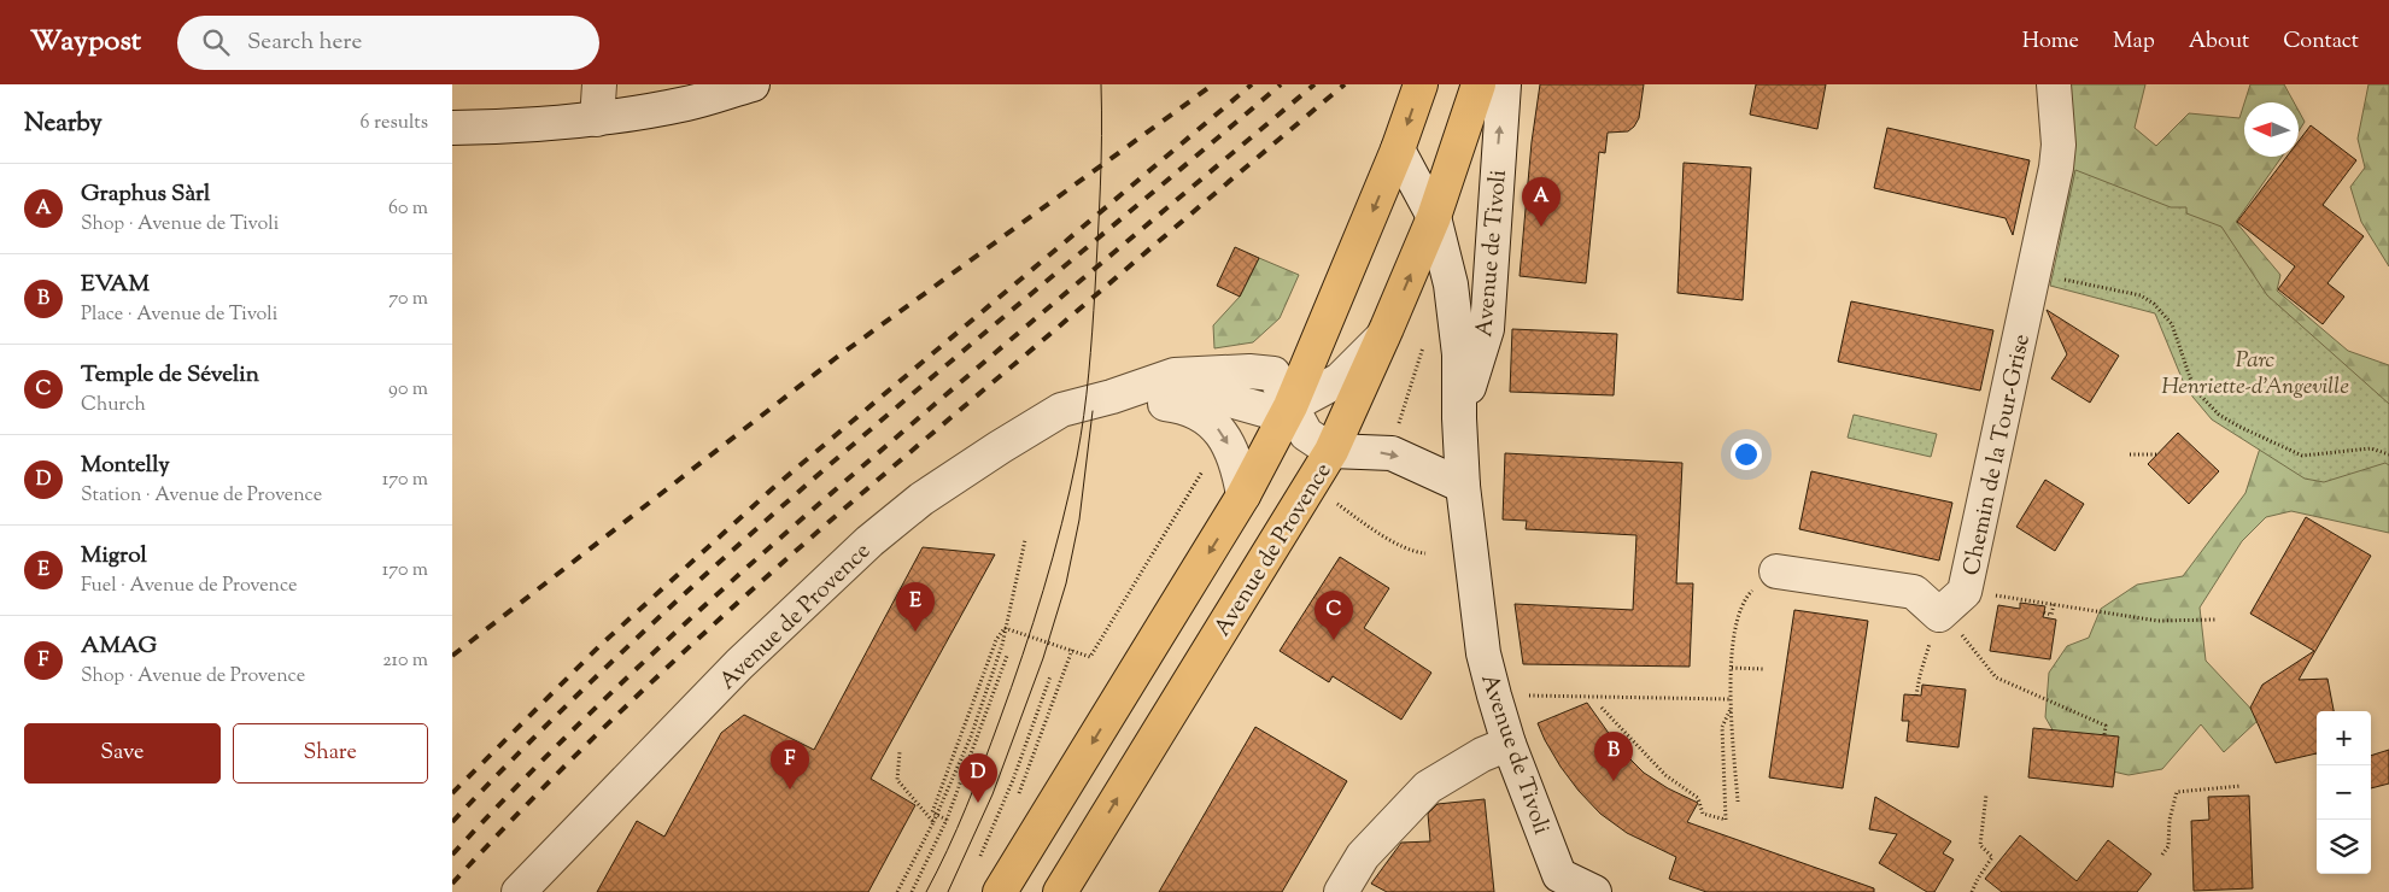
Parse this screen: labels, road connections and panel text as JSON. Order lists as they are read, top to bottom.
{
  "streets": {
    "main road": ["Avenue de Tivoli", "Avenue de Provence"],
    "street": ["Chemin de la Tour-Grise"]
  },
  "crossings": [
    ["Avenue de Tivoli", "Avenue de Provence"]
  ],
  "parks": ["Parc Henriette-d'Angeville"],
  "north": "left",
  "page": {
    "header": "Waypost",
    "search": "Search here",
    "nav": [
      "Home",
      "Map",
      "About",
      "Contact"
    ],
    "heading": ["Nearby", "6 results"],
    "list": [
      {
        "mark": "A",
        "name": "Graphus Sàrl",
        "note": "Shop · Avenue de Tivoli",
        "value": "60 m"
      },
      {
        "mark": "B",
        "name": "EVAM",
        "note": "Place · Avenue de Tivoli",
        "value": "70 m"
      },
      {
        "mark": "C",
        "name": "Temple de Sévelin",
        "note": "Church",
        "value": "90 m"
      },
      {
        "mark": "D",
        "name": "Montelly",
        "note": "Station · Avenue de Provence",
        "value": "170 m"
      },
      {
        "mark": "E",
        "name": "Migrol",
        "note": "Fuel · Avenue de Provence",
        "value": "170 m"
      },
      {
        "mark": "F",
        "name": "AMAG",
        "note": "Shop · Avenue de Provence",
        "value": "210 m"
      }
    ],
    "pins": [
      "A",
      "E",
      "C",
      "B",
      "F",
      "D"
    ],
    "buttons": ["Save", "Share"],
    "map_buttons": ["+", "−"]
  }
}
